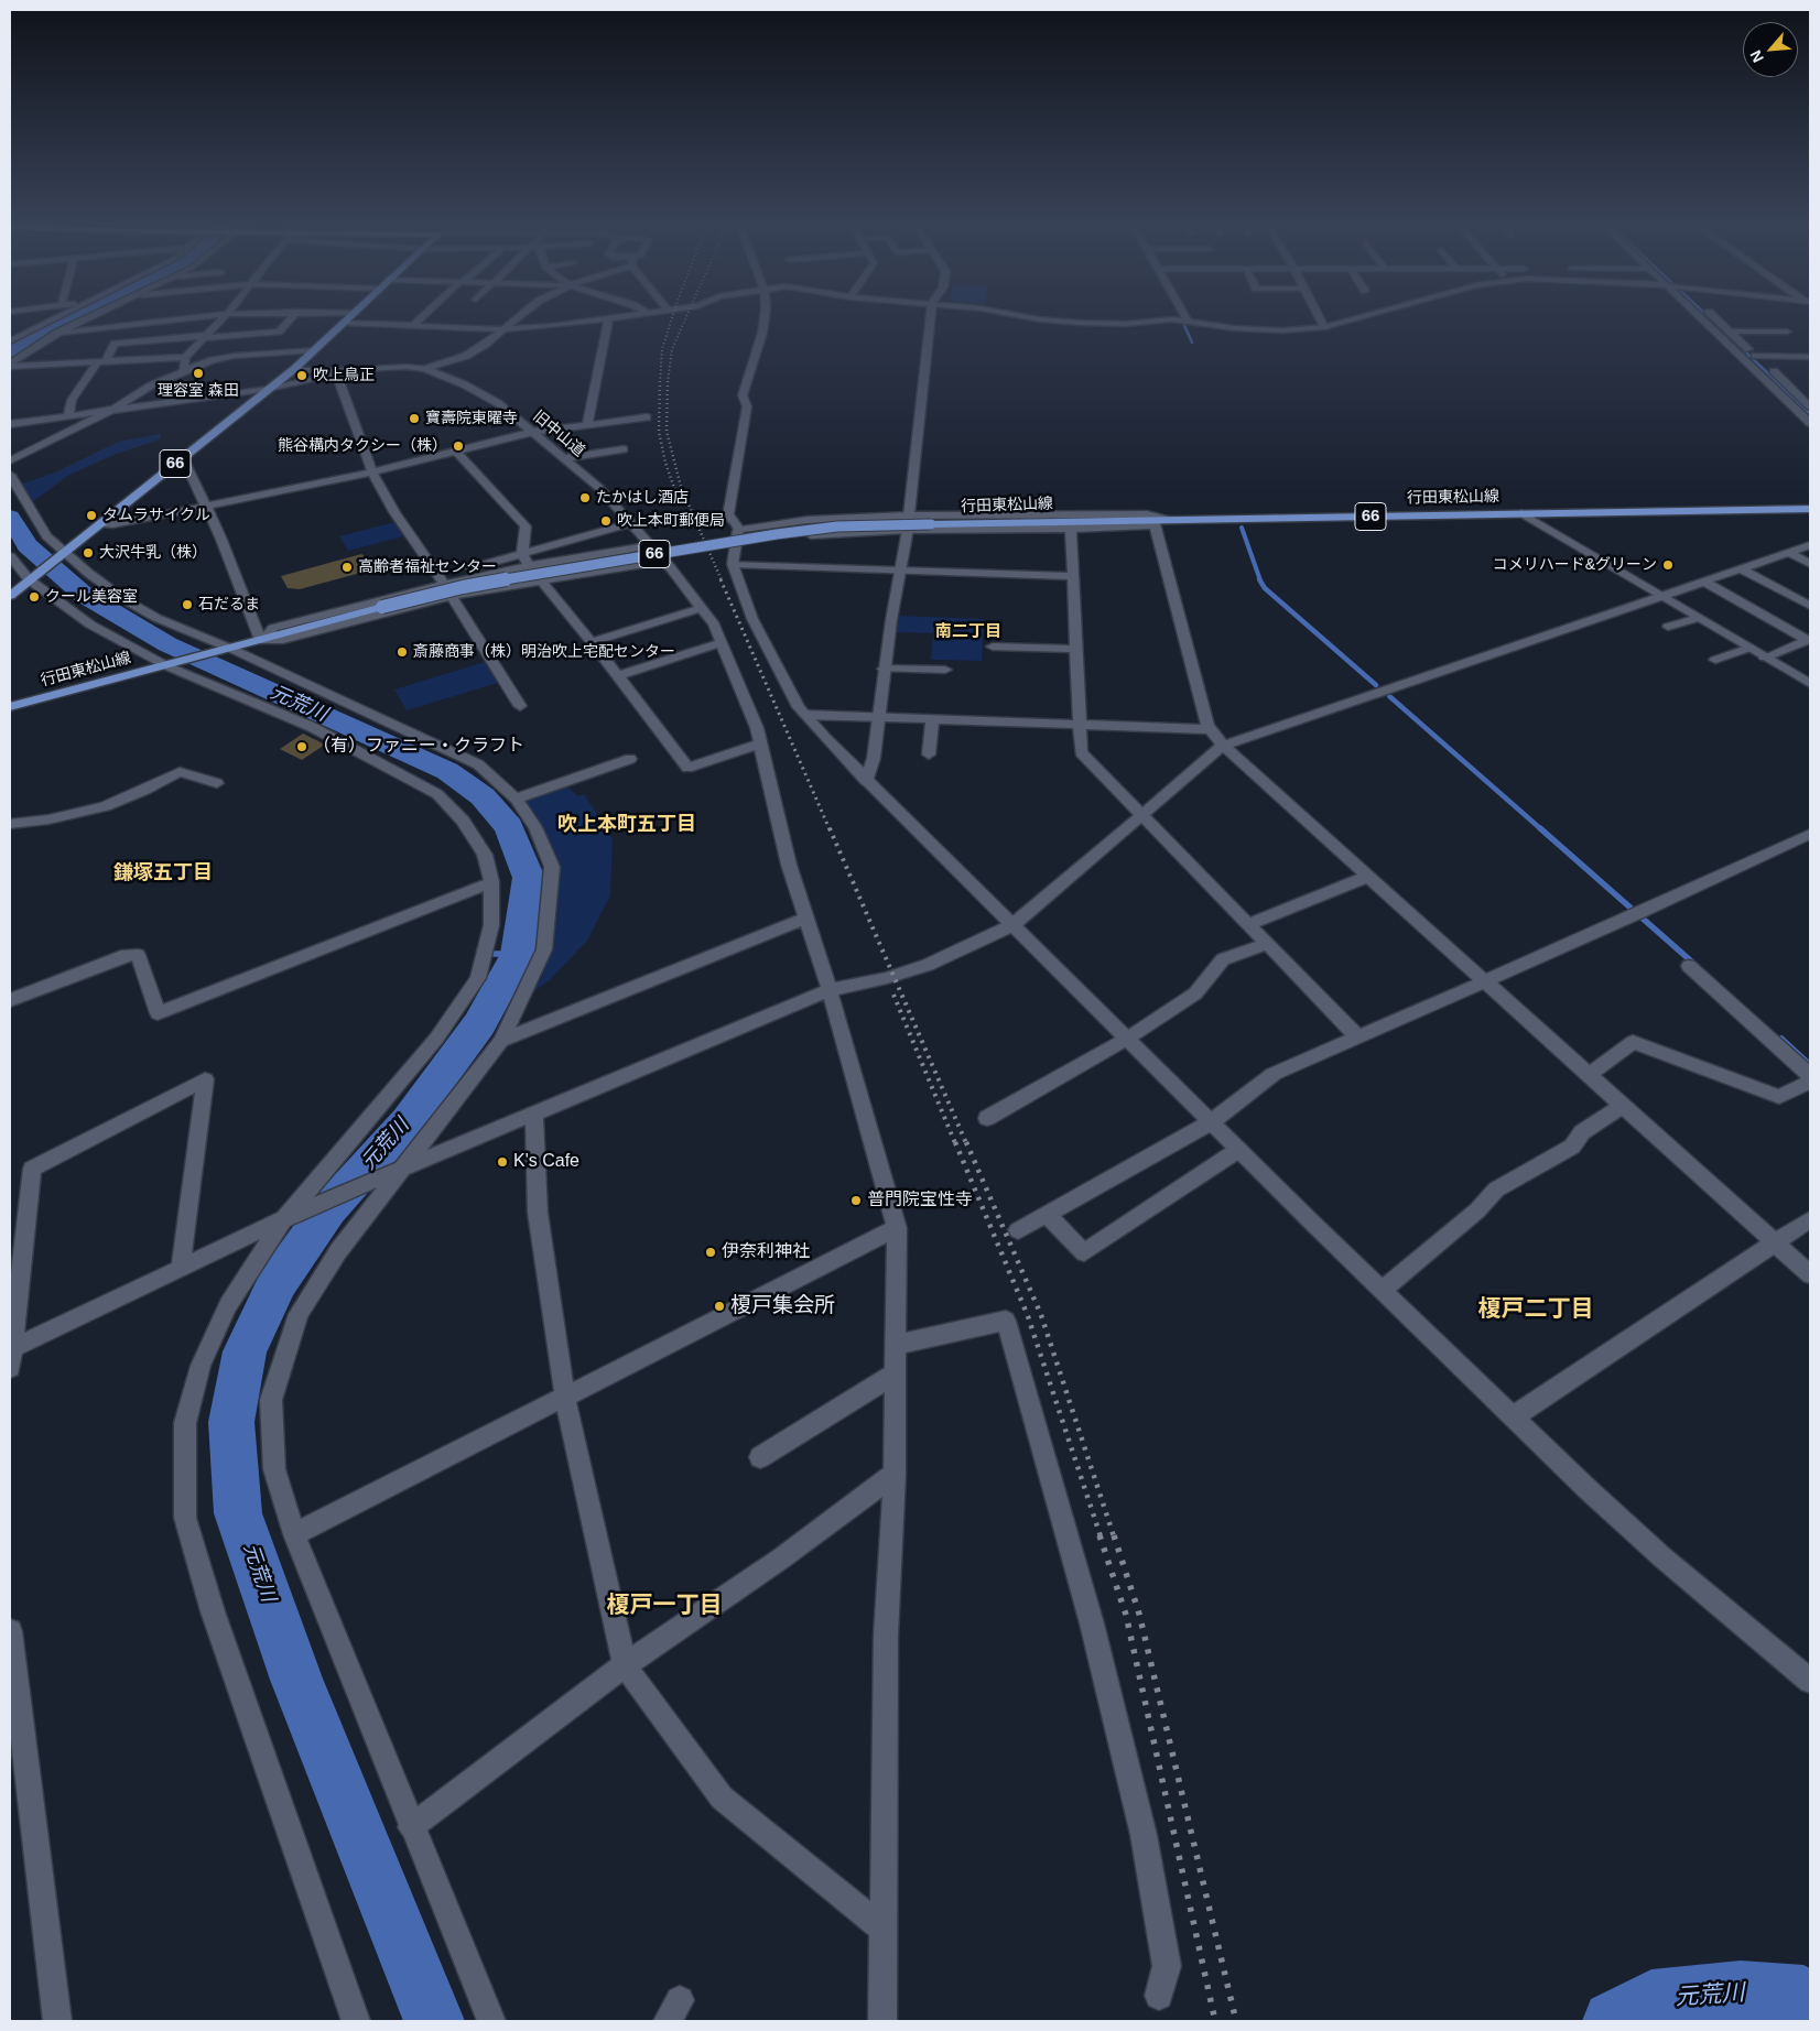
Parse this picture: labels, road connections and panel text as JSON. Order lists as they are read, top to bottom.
{
  "streets": {
    "main road": ["66", "行田東松山線"],
    "street": ["旧中山道"]
  },
  "crossings": [
    ["旧中山道", "66"],
    ["66", "行田東松山線"]
  ],
  "districts": [
    "南二丁目",
    "吹上本町五丁目",
    "鎌塚五丁目",
    "榎戸二丁目",
    "榎戸一丁目"
  ],
  "water": ["元荒川"],
  "places": [
    "理容室 森田",
    "吹上鳥正",
    "寶壽院東曜寺",
    "熊谷構内タクシー（株）",
    "たかはし酒店",
    "タムラサイクル",
    "吹上本町郵便局",
    "大沢牛乳（株）",
    "コメリハード&グリーン",
    "高齢者福祉センター",
    "クール美容室",
    "石だるま",
    "斎藤商事（株）明治吹上宅配センター",
    "（有）ファニー・クラフト",
    "K's Cafe",
    "普門院宝性寺",
    "伊奈利神社",
    "榎戸集会所"
  ],
  "north": "bottom left"
}
